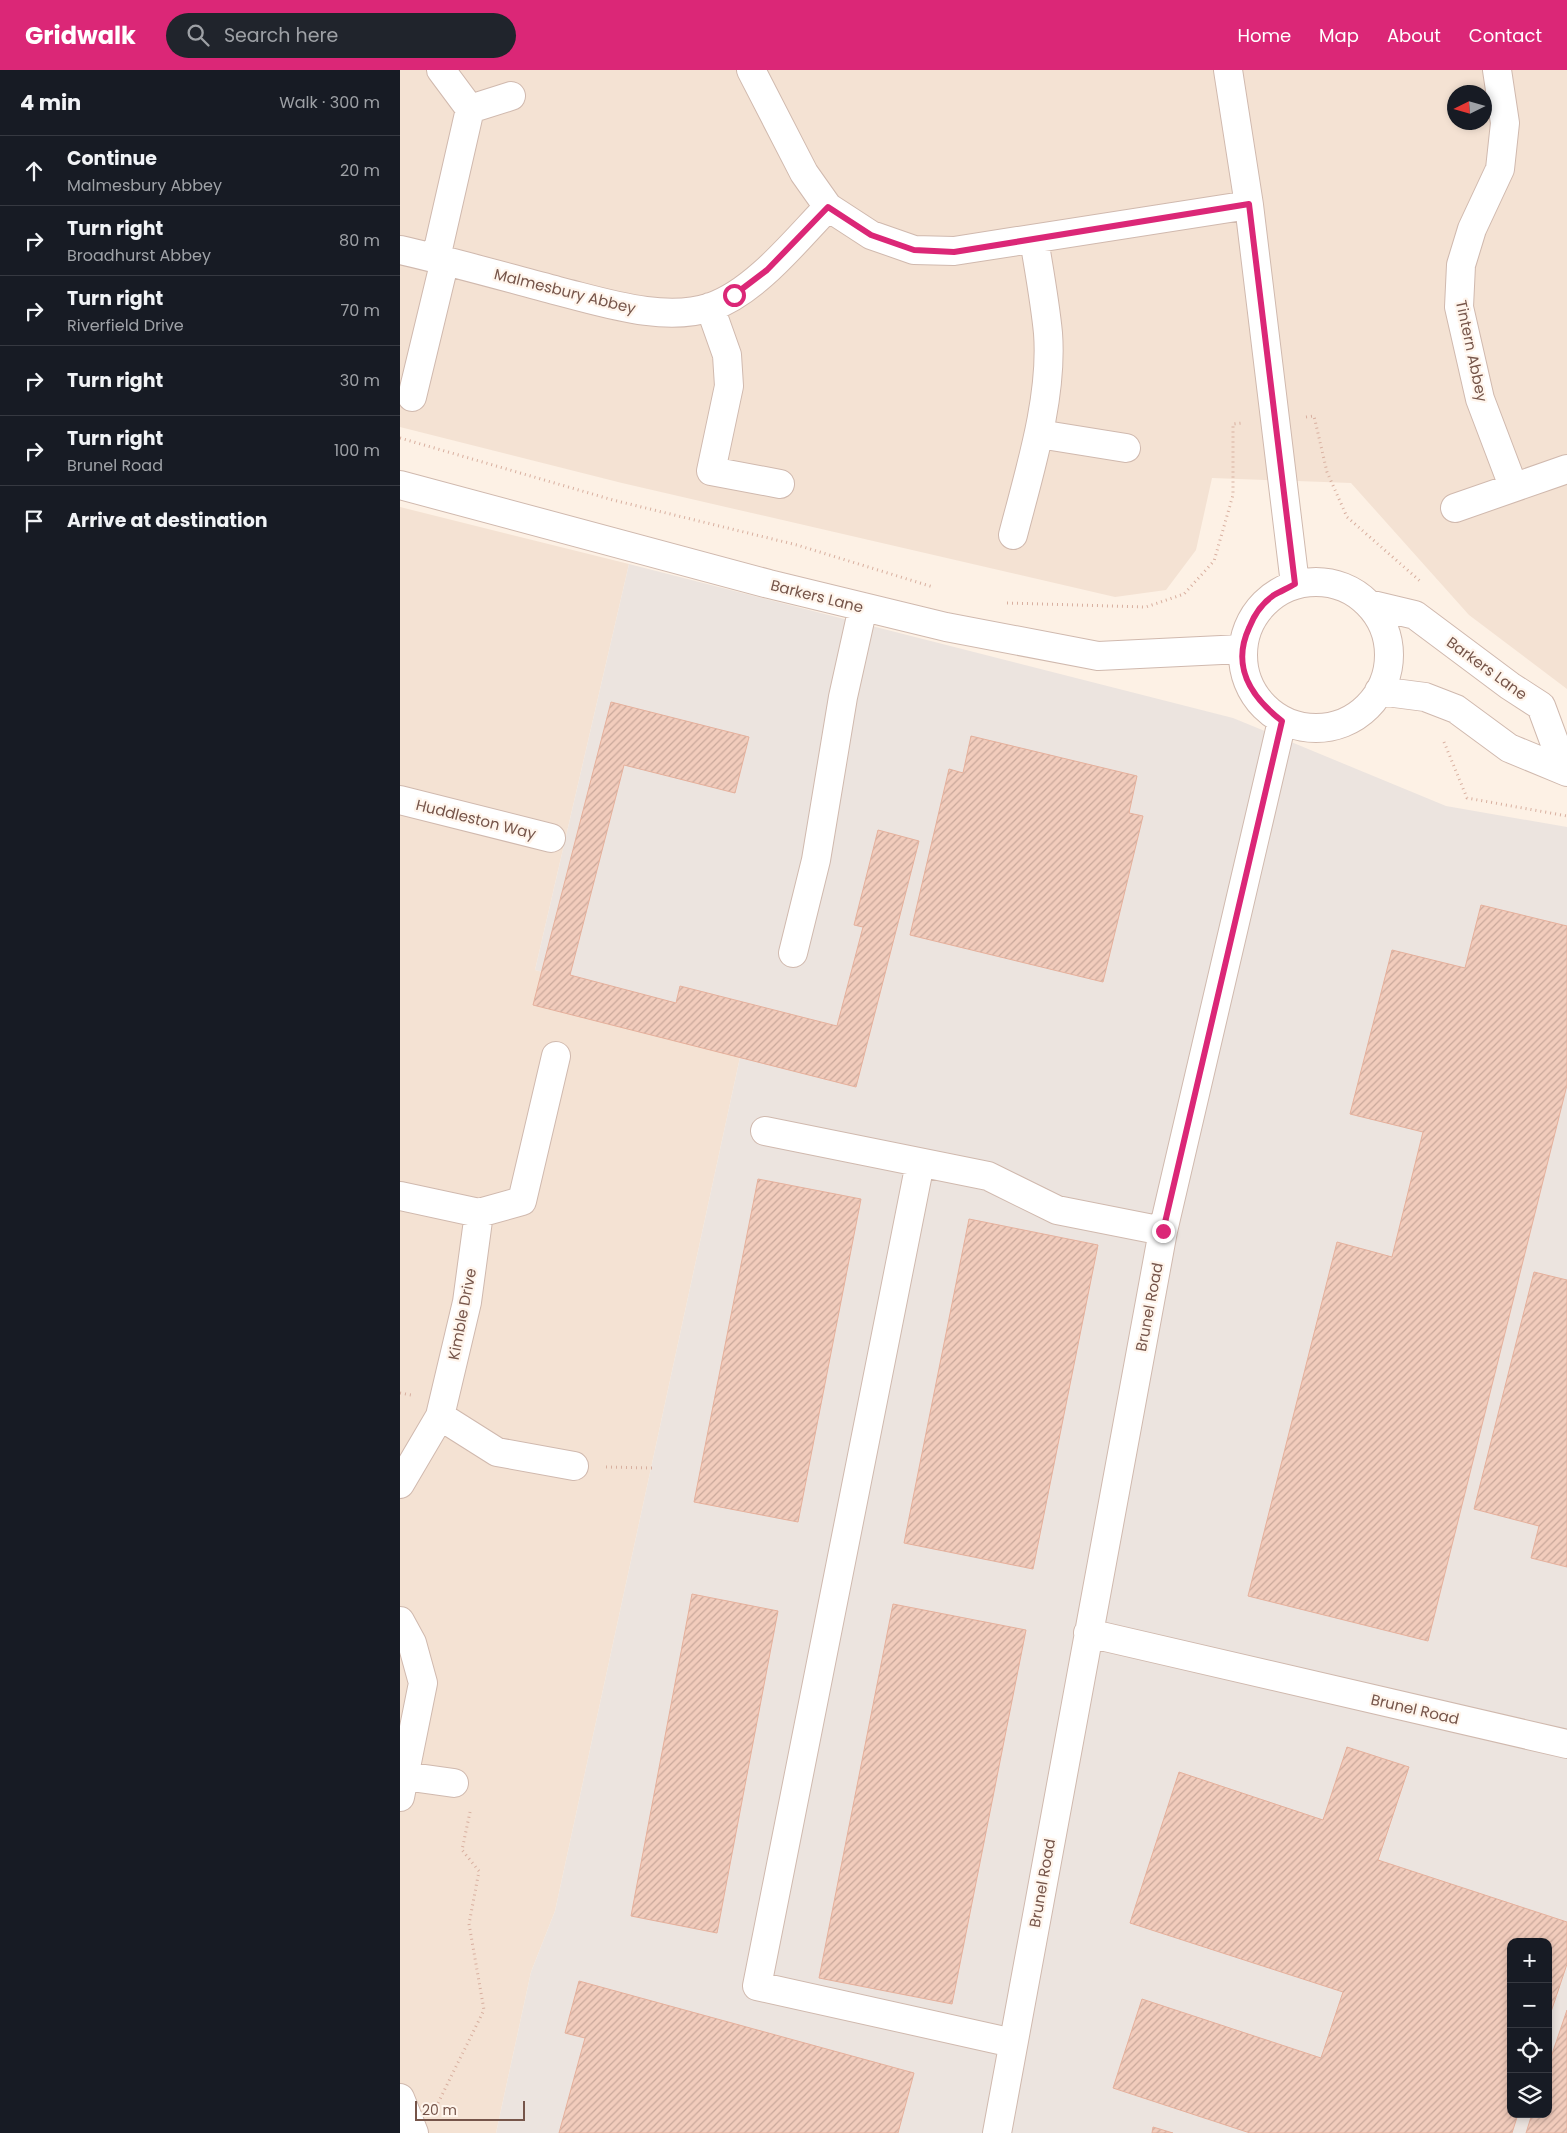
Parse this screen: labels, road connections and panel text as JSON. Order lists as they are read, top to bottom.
{
  "streets": {
    "street": [
      "Malmesbury Abbey",
      "Tintern Abbey",
      "Barkers Lane",
      "Huddleston Way",
      "Brunel Road",
      "Kimble Drive"
    ]
  },
  "crossings": [
    ["Barkers Lane", "Brunel Road"]
  ],
  "scale_bar": "20 m",
  "north": "left",
  "page": {
    "header": "Gridwalk",
    "search": "Search here",
    "nav": [
      "Home",
      "Map",
      "About",
      "Contact"
    ],
    "heading": ["4 min", "Walk · 300 m"],
    "list": [
      ["Continue", "Malmesbury Abbey", "20 m"],
      ["Turn right", "Broadhurst Abbey", "80 m"],
      ["Turn right", "Riverfield Drive", "70 m"],
      ["Turn right", "30 m"],
      ["Turn right", "Brunel Road", "100 m"],
      "Arrive at destination"
    ],
    "map_buttons": ["+", "−"],
    "scale": "20 m"
  }
}
